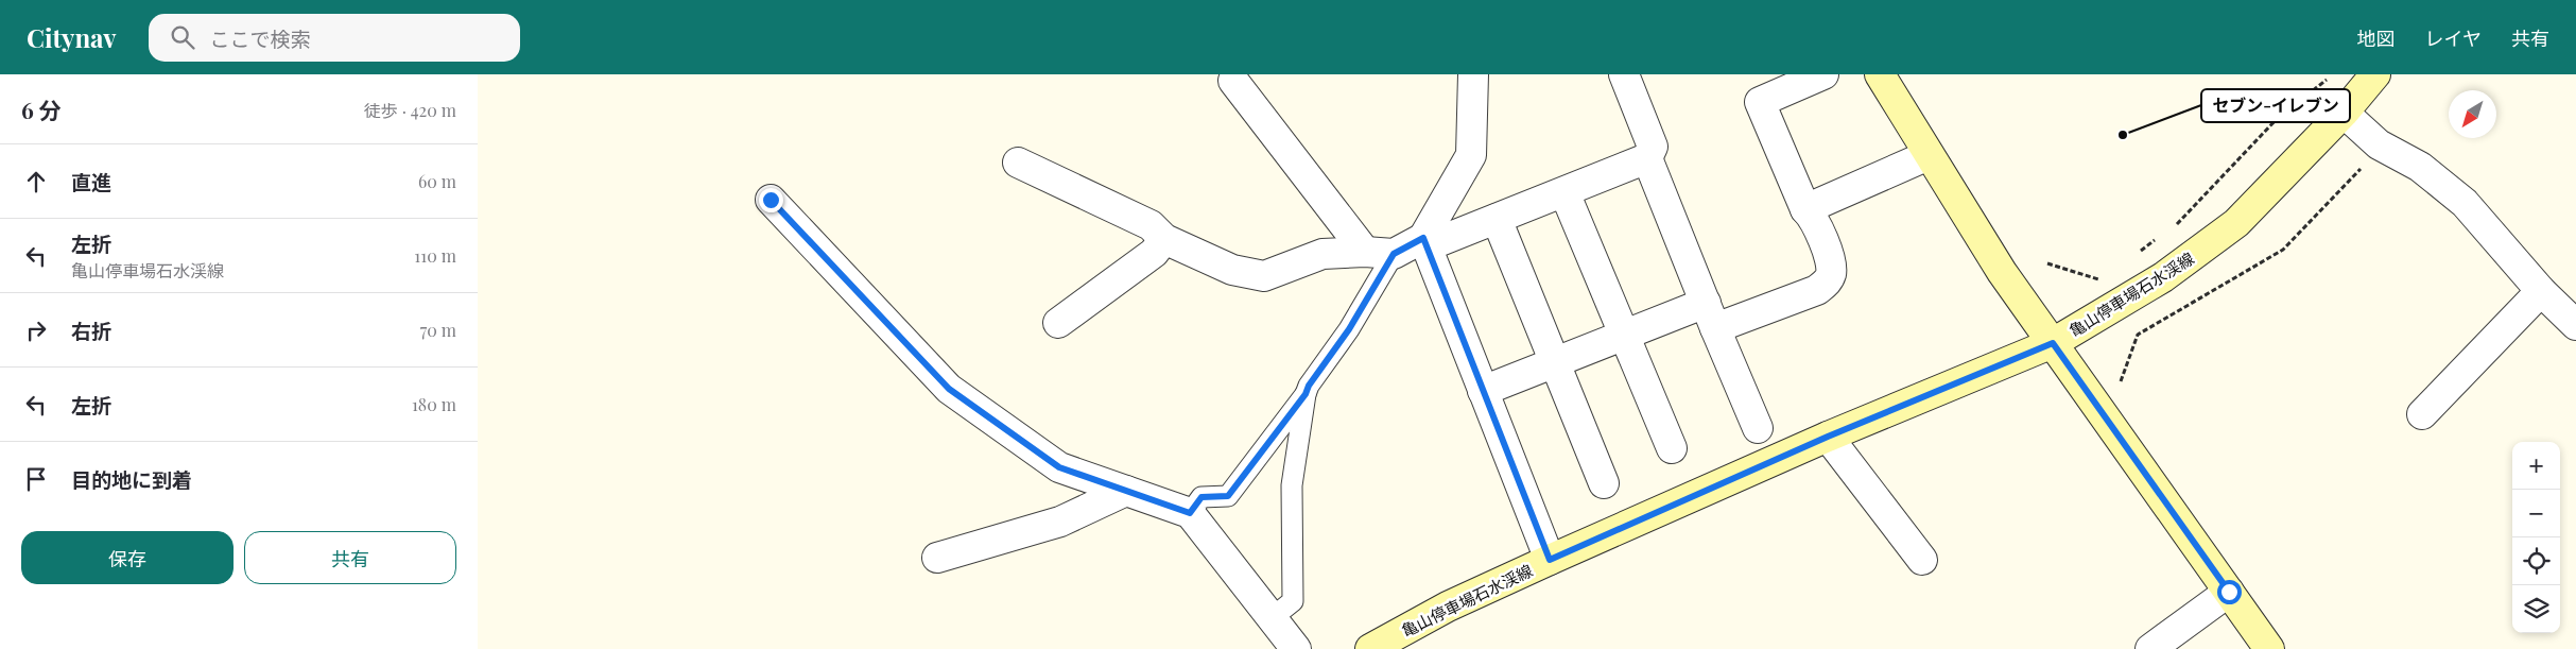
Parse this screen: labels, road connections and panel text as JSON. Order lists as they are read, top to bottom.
{
  "streets": {
    "main road": ["亀山停車場石水渓線"]
  },
  "places": ["セブン-イレブン"],
  "north": "bottom left",
  "page": {
    "header": "Citynav",
    "search": "ここで検索",
    "nav": ["地図", "レイヤ", "共有"],
    "heading": ["6 分", "徒歩 · 420 m"],
    "list": [
      ["直進", "60 m"],
      ["左折", "亀山停車場石水渓線", "110 m"],
      ["右折", "70 m"],
      ["左折", "180 m"],
      "目的地に到着"
    ],
    "map_buttons": ["+", "−"],
    "buttons": ["保存", "共有"]
  }
}
